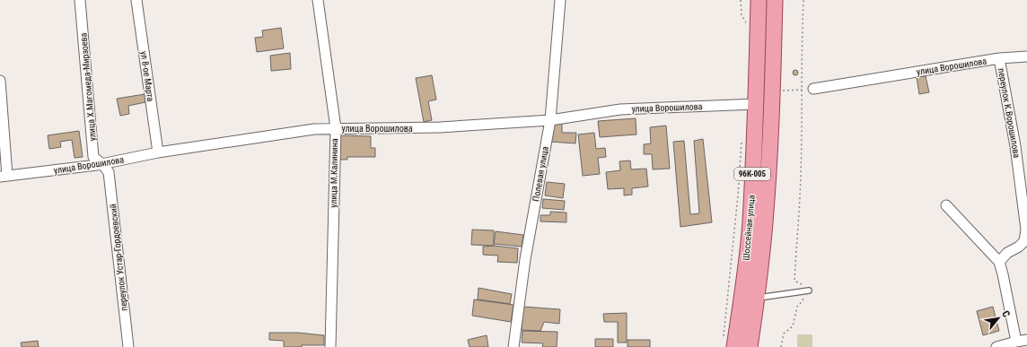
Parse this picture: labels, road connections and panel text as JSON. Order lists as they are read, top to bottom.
{
  "streets": {
    "main road": ["96К-005", "Шоссейная улица"],
    "street": [
      "улица Ворошилова",
      "ул 8-ое Марта",
      "улица Х.Магомеда-Мирзоева",
      "переулок К.Ворошилова",
      "улица М.Калинина",
      "Полевая улица",
      "переулок Устар-Гордоевский"
    ]
  },
  "crossings": [
    ["улица Ворошилова", "ул 8-ое Марта"],
    ["улица Ворошилова", "улица Х.Магомеда-Мирзоева"],
    ["улица Ворошилова", "переулок К.Ворошилова"],
    ["улица Ворошилова", "улица М.Калинина"],
    ["улица Ворошилова", "Полевая улица"],
    ["улица Ворошилова", "Шоссейная улица"],
    ["улица Ворошилова", "переулок Устар-Гордоевский"],
    ["улица Х.Магомеда-Мирзоева", "переулок Устар-Гордоевский"]
  ],
  "north": "top right"
}
